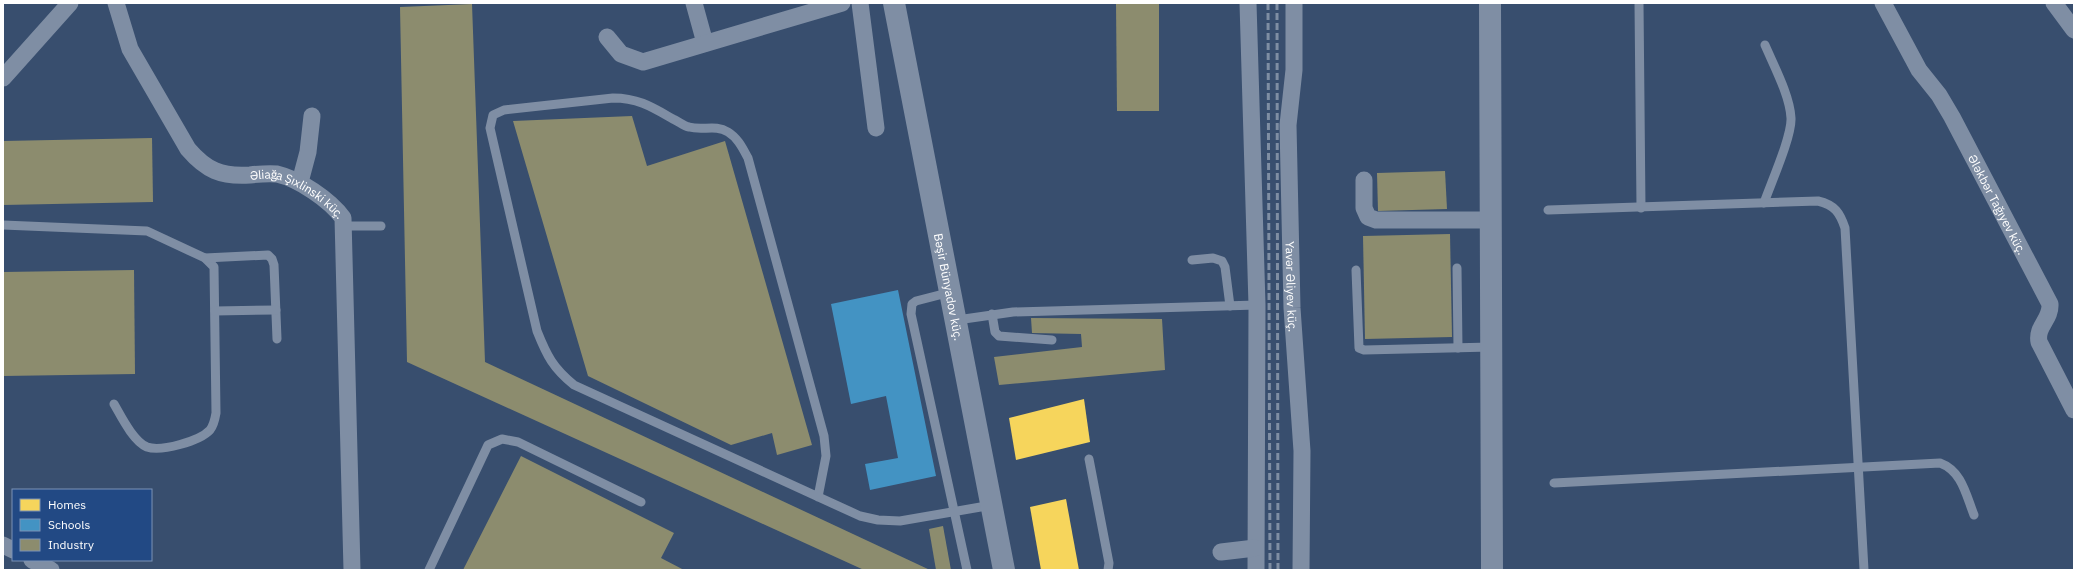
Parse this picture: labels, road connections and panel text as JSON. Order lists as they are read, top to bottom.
{
  "streets": {
    "street": [
      "Əliağa Şıxlinski küç.",
      "Ələkbər Tağıyev küç.",
      "Bəşir Bünyadov küç.",
      "Yavər Əliyev küç."
    ]
  },
  "legend": ["Homes", "Schools", "Industry"]
}
